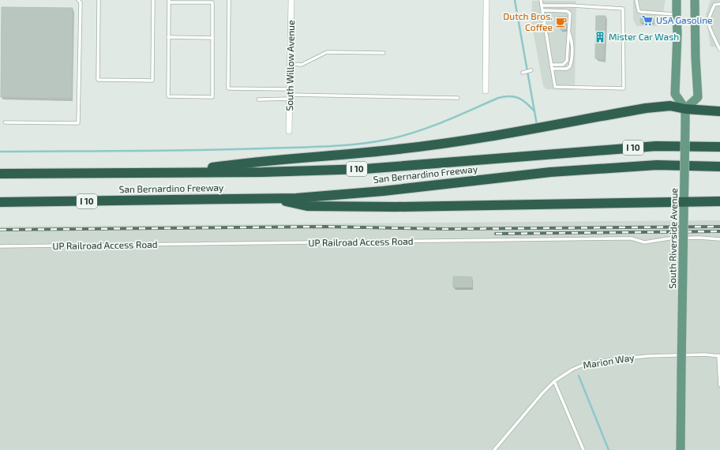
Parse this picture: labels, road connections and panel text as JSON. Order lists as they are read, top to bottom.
{
  "streets": {
    "highway": ["I 10", "San Bernardino Freeway"],
    "main road": ["South Riverside Avenue"],
    "street": ["South Willow Avenue"],
    "lane": ["UP Railroad Access Road", "Marion Way"]
  },
  "places": {
    "supermarket": ["USA Gasoline"],
    "cafe": ["Dutch Bros. Coffee"],
    "building": ["Mister Car Wash"]
  }
}
